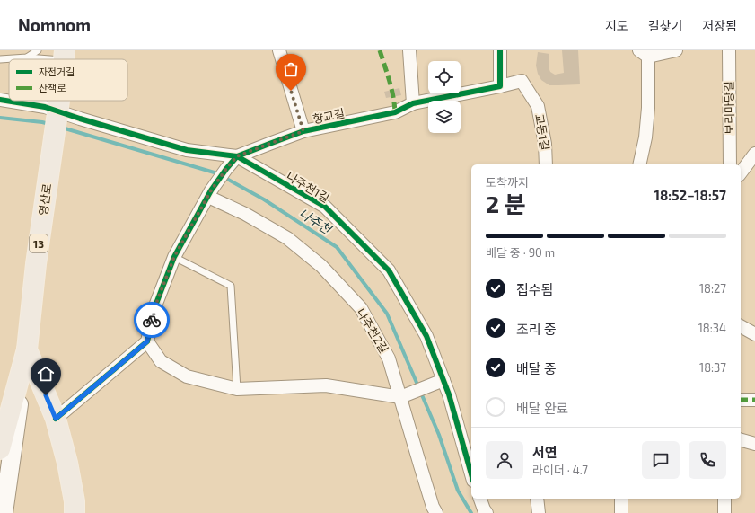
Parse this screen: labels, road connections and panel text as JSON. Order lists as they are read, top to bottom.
{
  "streets": {
    "main road": ["영산로", "13"],
    "street": [
      "보리마당길",
      "향교길",
      "교동1길",
      "나주천1길",
      "나주천2길"
    ]
  },
  "crossings": [
    ["향교길", "교동1길"],
    ["향교길", "나주천1길"],
    ["향교길", "나주천2길"],
    ["영산로", "13"]
  ],
  "water": ["나주천"],
  "legend": ["자전거길", "산책로"],
  "page": {
    "header": "Nomnom",
    "nav": ["지도", "길찾기", "저장됨"],
    "heading": ["2 분", "도착까지", "18:52–18:57"],
    "panel": ["서연", "라이더 · 4.7"],
    "bar": "배달 중 · 90 m",
    "list": [
      ["접수됨", "18:27"],
      ["조리 중", "18:34"],
      ["배달 중", "18:37"],
      "배달 완료"
    ]
  }
}
